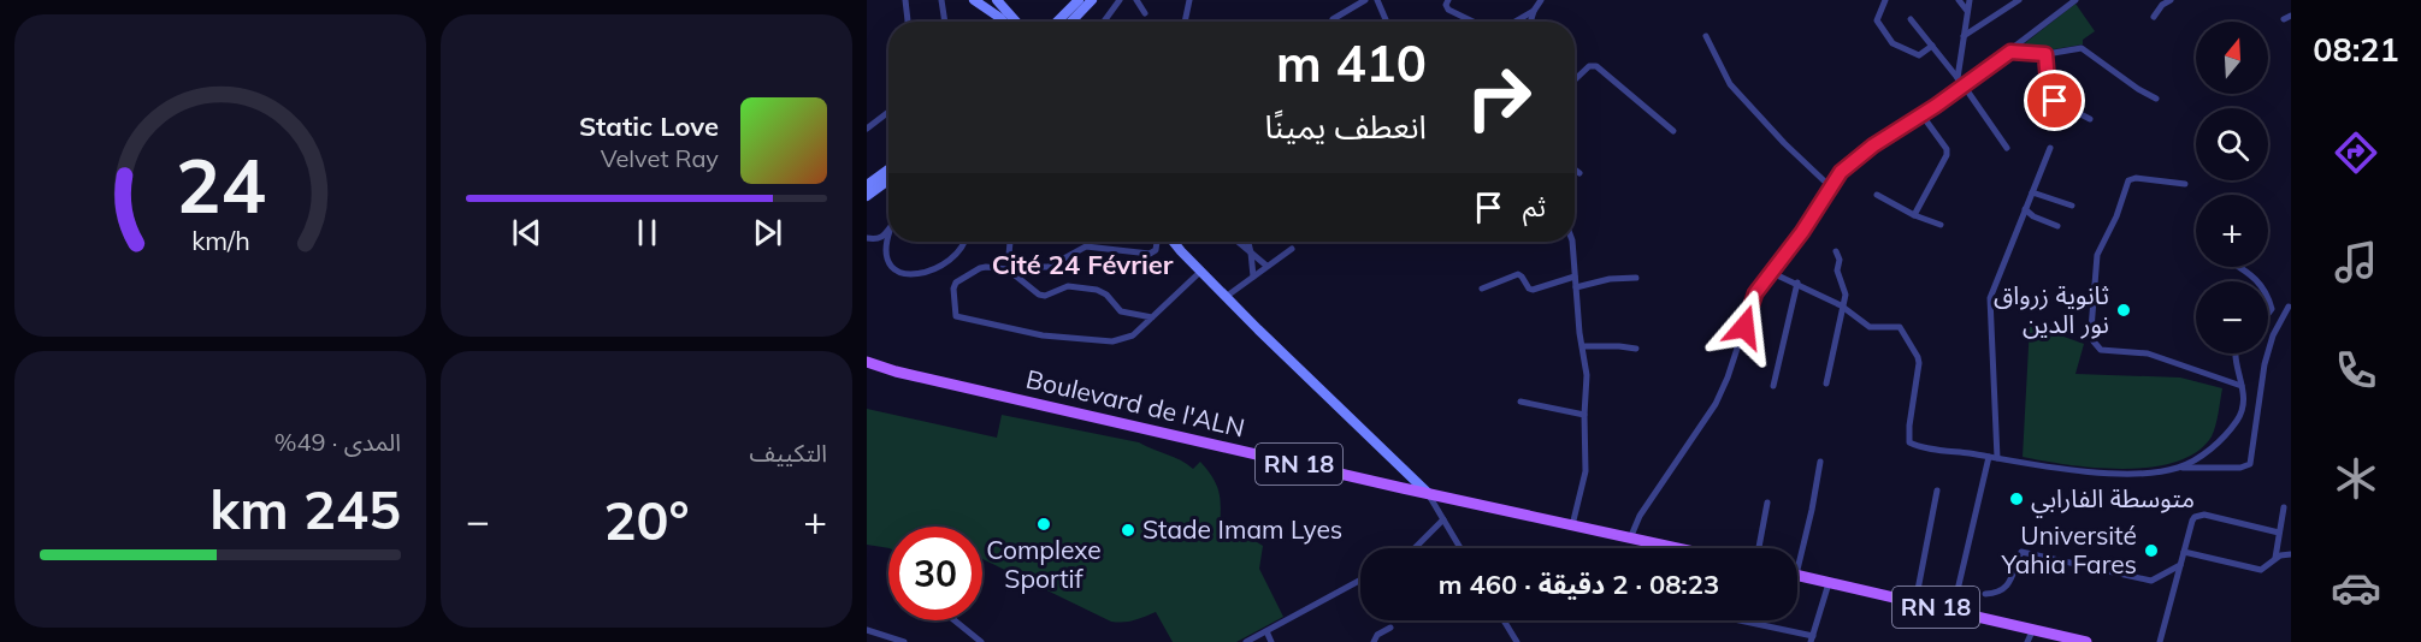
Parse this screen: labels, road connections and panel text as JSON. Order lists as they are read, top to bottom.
{
  "streets": {
    "main road": ["Boulevard de l'ALN", "RN 18"]
  },
  "districts": ["Cité 24 Février"],
  "places": [
    "ثانوية زرواق نور الدين",
    "متوسطة الفارابي",
    "Complexe Sportif",
    "Stade Imam Lyes",
    "Université Yahia Fares"
  ],
  "north": "top",
  "page": {
    "tabs": "08:21",
    "map_buttons": ["+", "−"],
    "turn": ["410 m", "انعطف يمينًا"],
    "song": ["Static Love", "Velvet Ray"],
    "then": "ثم",
    "tile": [
      "التكييف",
      ["المدى · 49%", "245 km"]
    ],
    "heat": ["−", "20°", "+"],
    "limit": "30",
    "trip": "08:23 · 2 دقيقة · 460 m",
    "gauge": ["24", "km/h"]
  }
}
